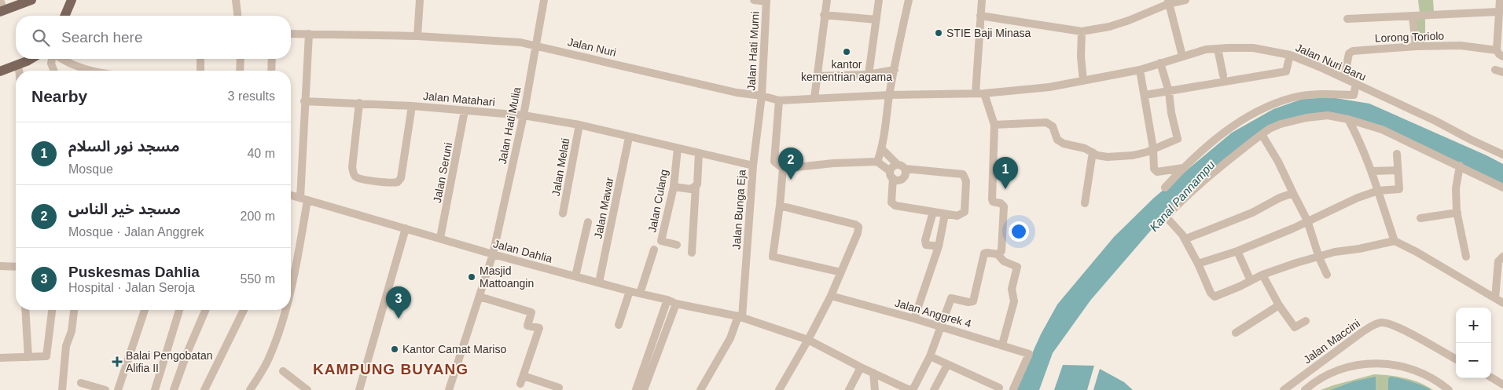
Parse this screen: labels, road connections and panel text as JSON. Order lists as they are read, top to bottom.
{
  "streets": {
    "street": [
      "Lorong Toriolo",
      "Jalan Nuri",
      "Jalan Hati Murni",
      "Jalan Nuri Baru",
      "Jalan Matahari",
      "Jalan Hati Mulia",
      "Jalan Melati",
      "Jalan Seruni",
      "Jalan Culang",
      "Jalan Mawar",
      "Jalan Bunga Eja",
      "Jalan Dahlia",
      "Jalan Anggrek 4",
      "Jalan Maccini"
    ]
  },
  "crossings": [
    ["Lorong Toriolo", "Jalan Nuri Baru"],
    ["Jalan Nuri", "Jalan Hati Murni"],
    ["Jalan Nuri", "Jalan Nuri Baru"],
    ["Jalan Nuri", "Jalan Hati Mulia"],
    ["Jalan Nuri", "Jalan Bunga Eja"],
    ["Jalan Hati Murni", "Jalan Bunga Eja"],
    ["Jalan Matahari", "Jalan Hati Mulia"],
    ["Jalan Matahari", "Jalan Melati"],
    ["Jalan Matahari", "Jalan Seruni"],
    ["Jalan Matahari", "Jalan Culang"],
    ["Jalan Matahari", "Jalan Mawar"],
    ["Jalan Matahari", "Jalan Bunga Eja"],
    ["Jalan Hati Mulia", "Jalan Dahlia"],
    ["Jalan Seruni", "Jalan Dahlia"],
    ["Jalan Mawar", "Jalan Dahlia"],
    ["Jalan Bunga Eja", "Jalan Dahlia"]
  ],
  "districts": ["KAMPUNG BUYANG"],
  "water": ["Kanal Pannampu"],
  "places": {
    "other": [
      "STIE Baji Minasa",
      "kantor kementrian agama",
      "Masjid Mattoangin",
      "Kantor Camat Mariso"
    ],
    "health": ["Balai Pengobatan Alifia II"]
  },
  "page": {
    "search": "Search here",
    "heading": ["Nearby", "3 results"],
    "list": [
      {
        "mark": "1",
        "name": "مسجد نور السلام",
        "note": "Mosque",
        "value": "40 m"
      },
      {
        "mark": "2",
        "name": "مسجد خير الناس",
        "note": "Mosque · Jalan Anggrek",
        "value": "200 m"
      },
      {
        "mark": "3",
        "name": "Puskesmas Dahlia",
        "note": "Hospital · Jalan Seroja",
        "value": "550 m"
      }
    ],
    "pins": ["2", "1", "3"],
    "map_buttons": ["+", "−"]
  }
}
